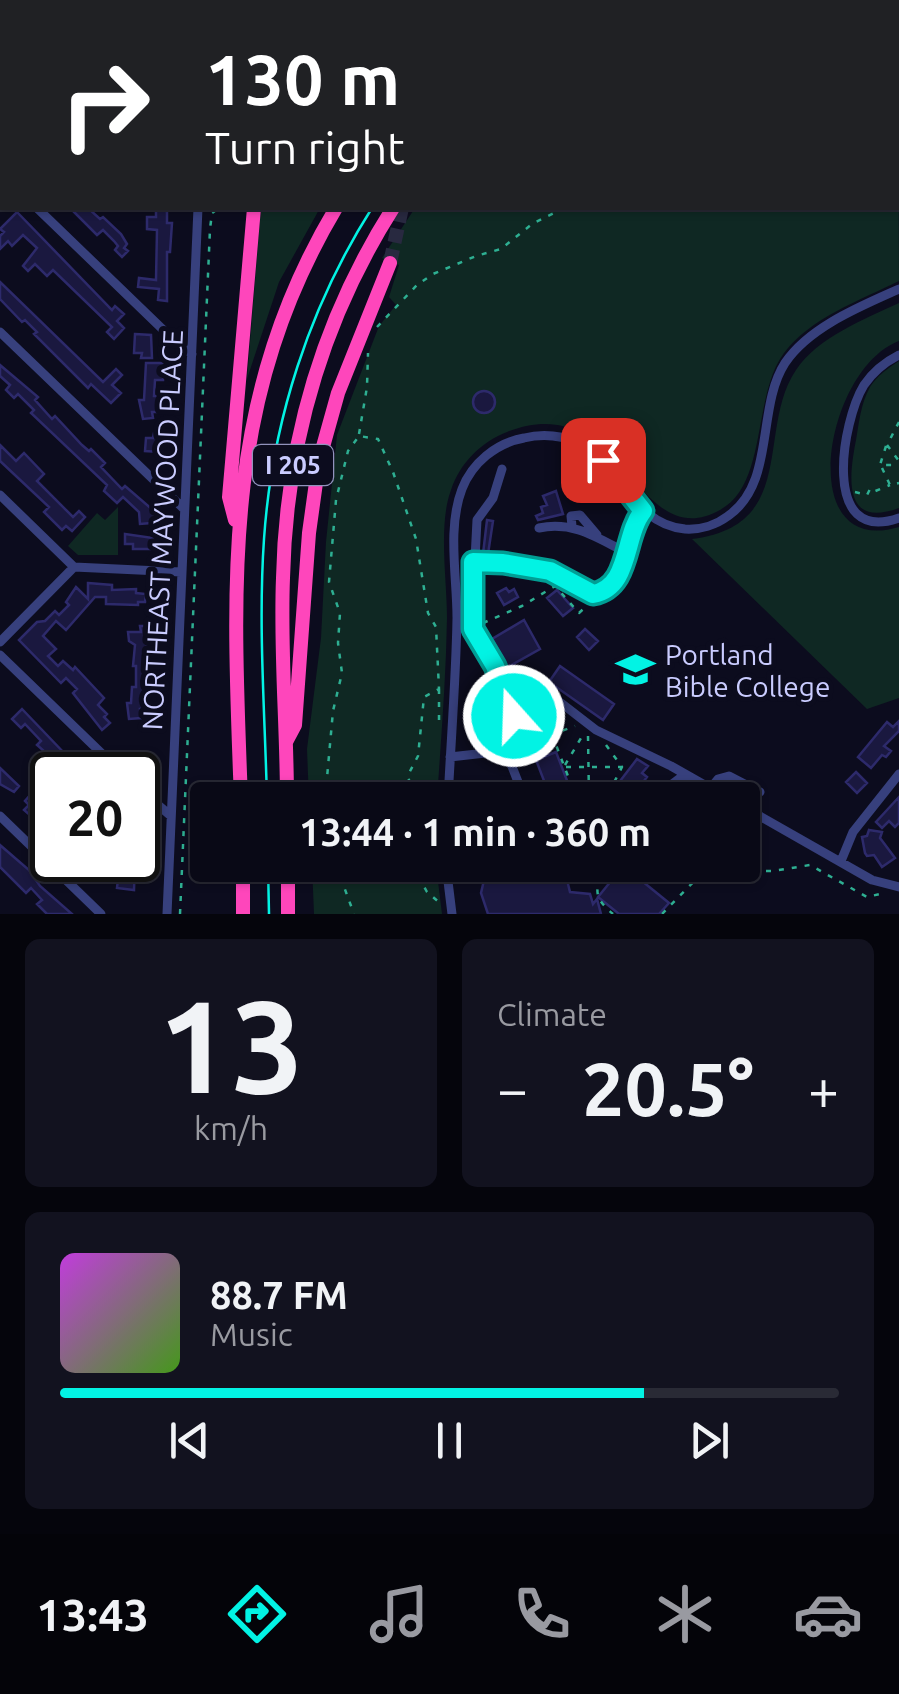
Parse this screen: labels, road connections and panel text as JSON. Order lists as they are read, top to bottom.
{
  "streets": {
    "highway": ["I 205"],
    "street": ["NORTHEAST MAYWOOD PLACE"]
  },
  "places": {
    "school or university": ["Portland Bible College"]
  },
  "page": {
    "turn": ["130 m", "Turn right"],
    "limit": "20",
    "trip": "13:44 · 1 min · 360 m",
    "tile": [
      ["13", "km/h"],
      "Climate"
    ],
    "heat": ["−", "20.5°", "+"],
    "song": ["88.7 FM", "Music"],
    "tabs": "13:43"
  }
}
